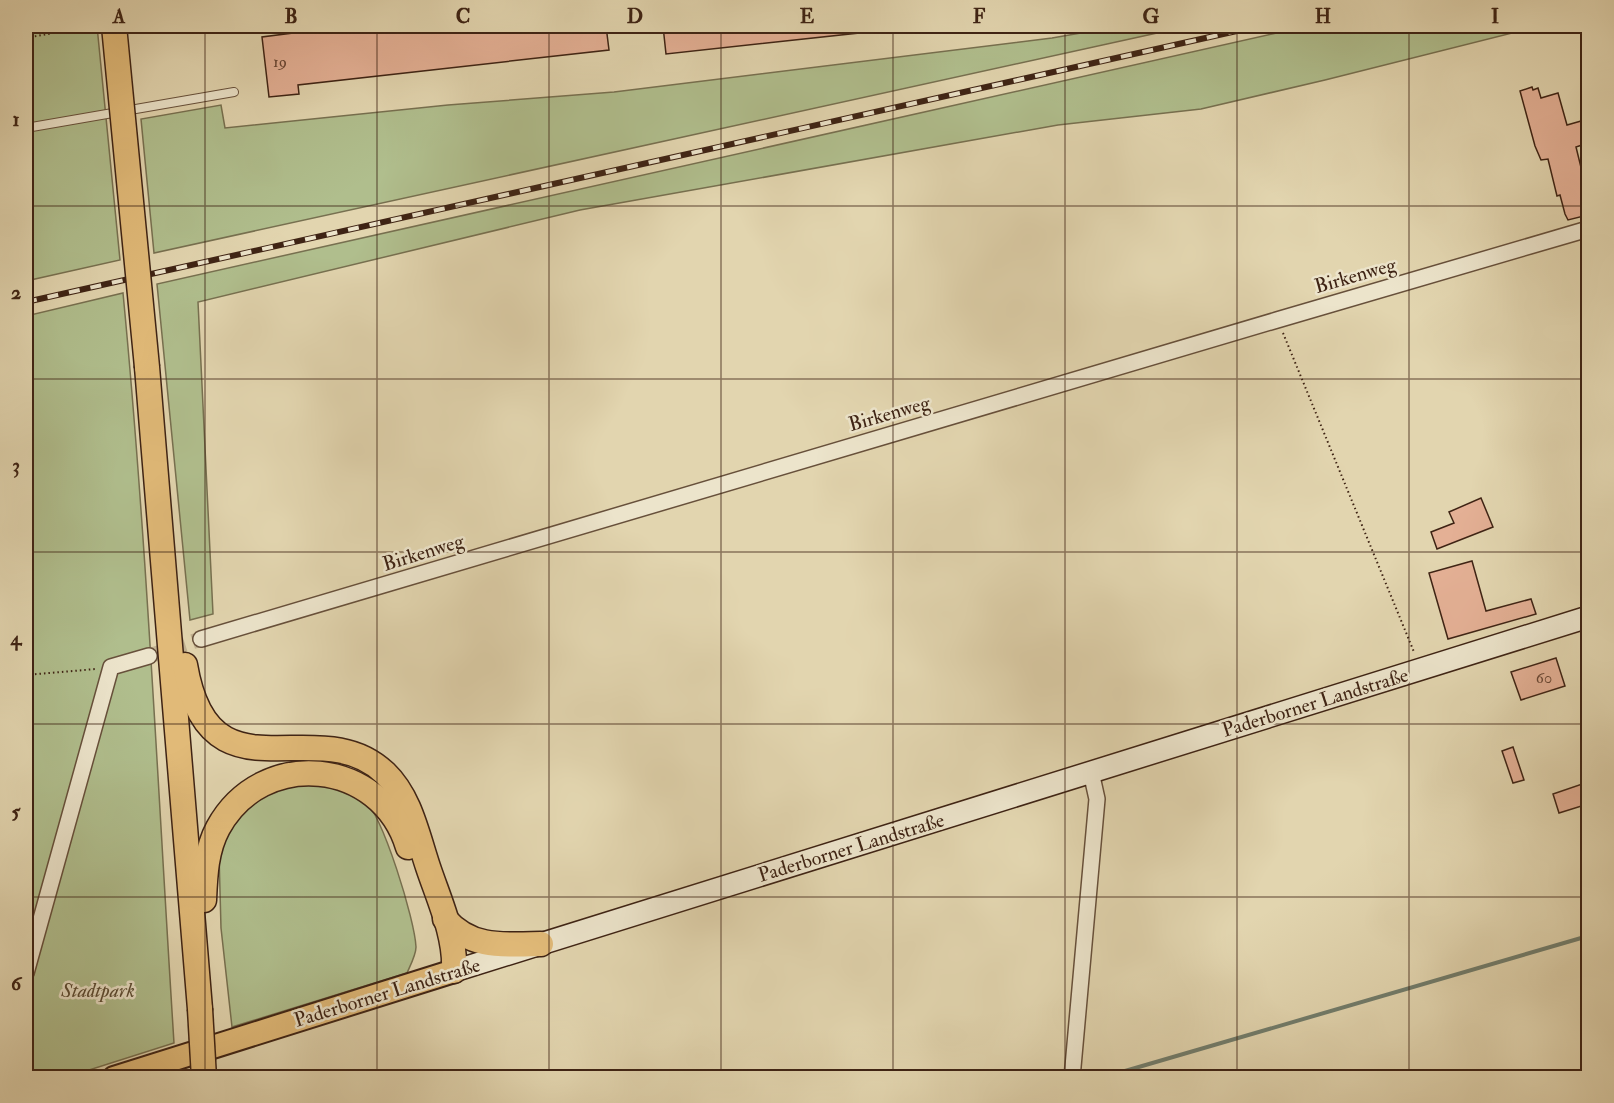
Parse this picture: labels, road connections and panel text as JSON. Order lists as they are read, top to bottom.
{
  "streets": {
    "main road": ["Paderborner Landstraße"],
    "street": ["Birkenweg"]
  },
  "parks": ["Stadtpark"],
  "house_numbers": ["19", "60"],
  "grid": {
    "columns": [
      "A",
      "B",
      "C",
      "D",
      "E",
      "F",
      "G",
      "H",
      "I"
    ],
    "rows": [
      "1",
      "2",
      "3",
      "4",
      "5",
      "6"
    ]
  }
}
